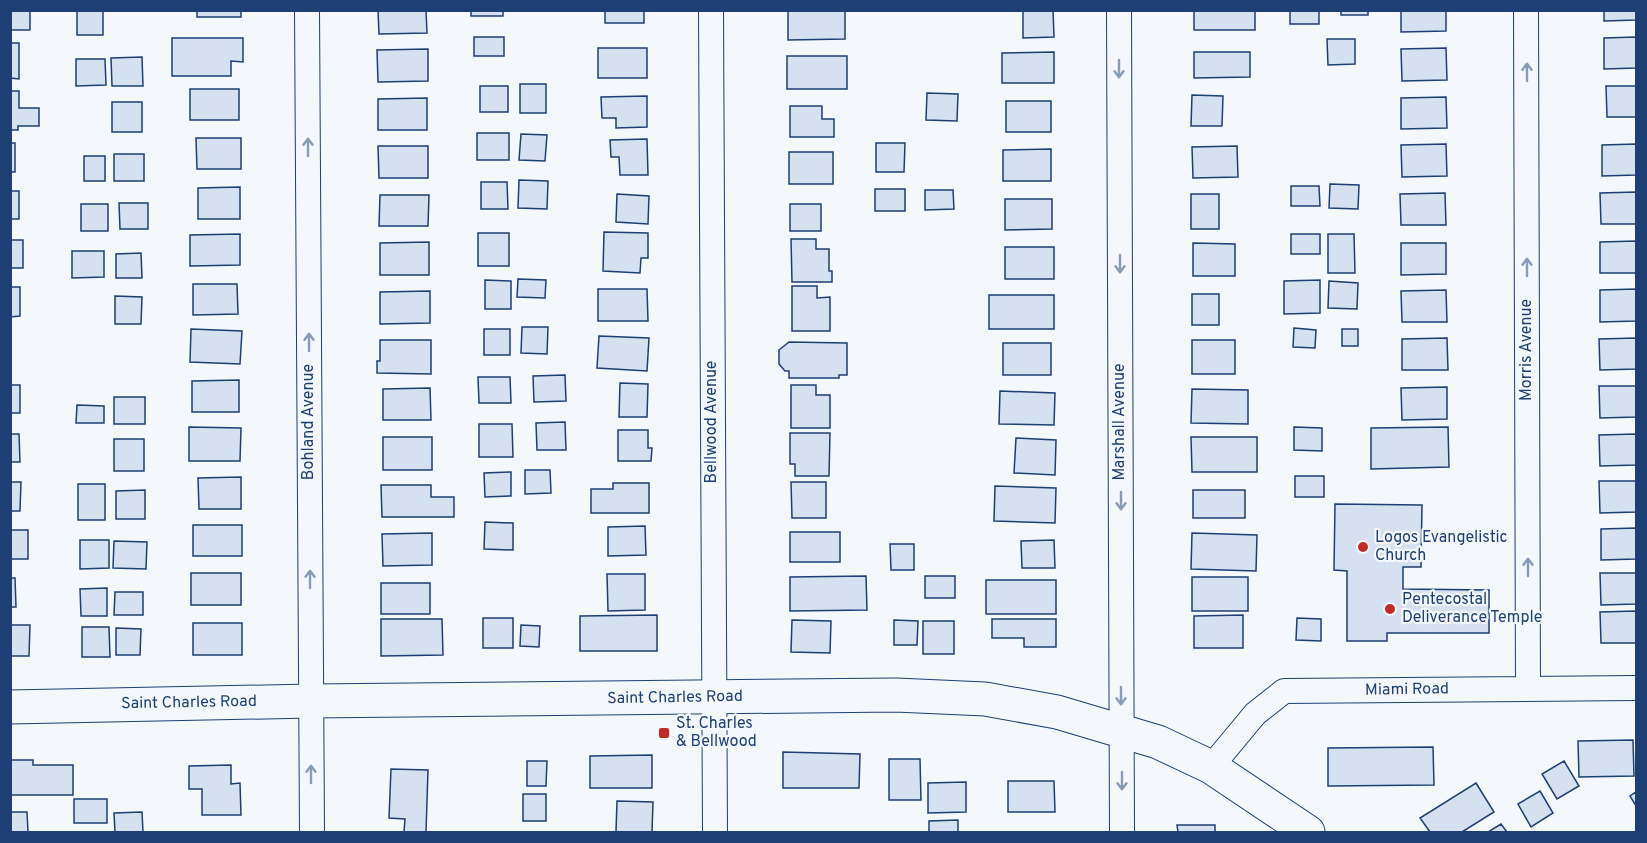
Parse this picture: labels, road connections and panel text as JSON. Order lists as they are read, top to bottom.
{
  "streets": {
    "main road": ["Saint Charles Road"],
    "street": [
      "Morris Avenue",
      "Bohland Avenue",
      "Bellwood Avenue",
      "Marshall Avenue",
      "Miami Road"
    ]
  },
  "crossings": [
    ["Morris Avenue", "Miami Road"],
    ["Bohland Avenue", "Saint Charles Road"],
    ["Bellwood Avenue", "Saint Charles Road"],
    ["Marshall Avenue", "Saint Charles Road"],
    ["Miami Road", "Saint Charles Road"]
  ],
  "one_way": ["Morris Avenue", "Bohland Avenue", "Marshall Avenue"],
  "places": {
    "other": ["Logos Evangelistic Church", "Pentecostal Deliverance Temple"],
    "transit": ["St. Charles & Bellwood"]
  }
}
